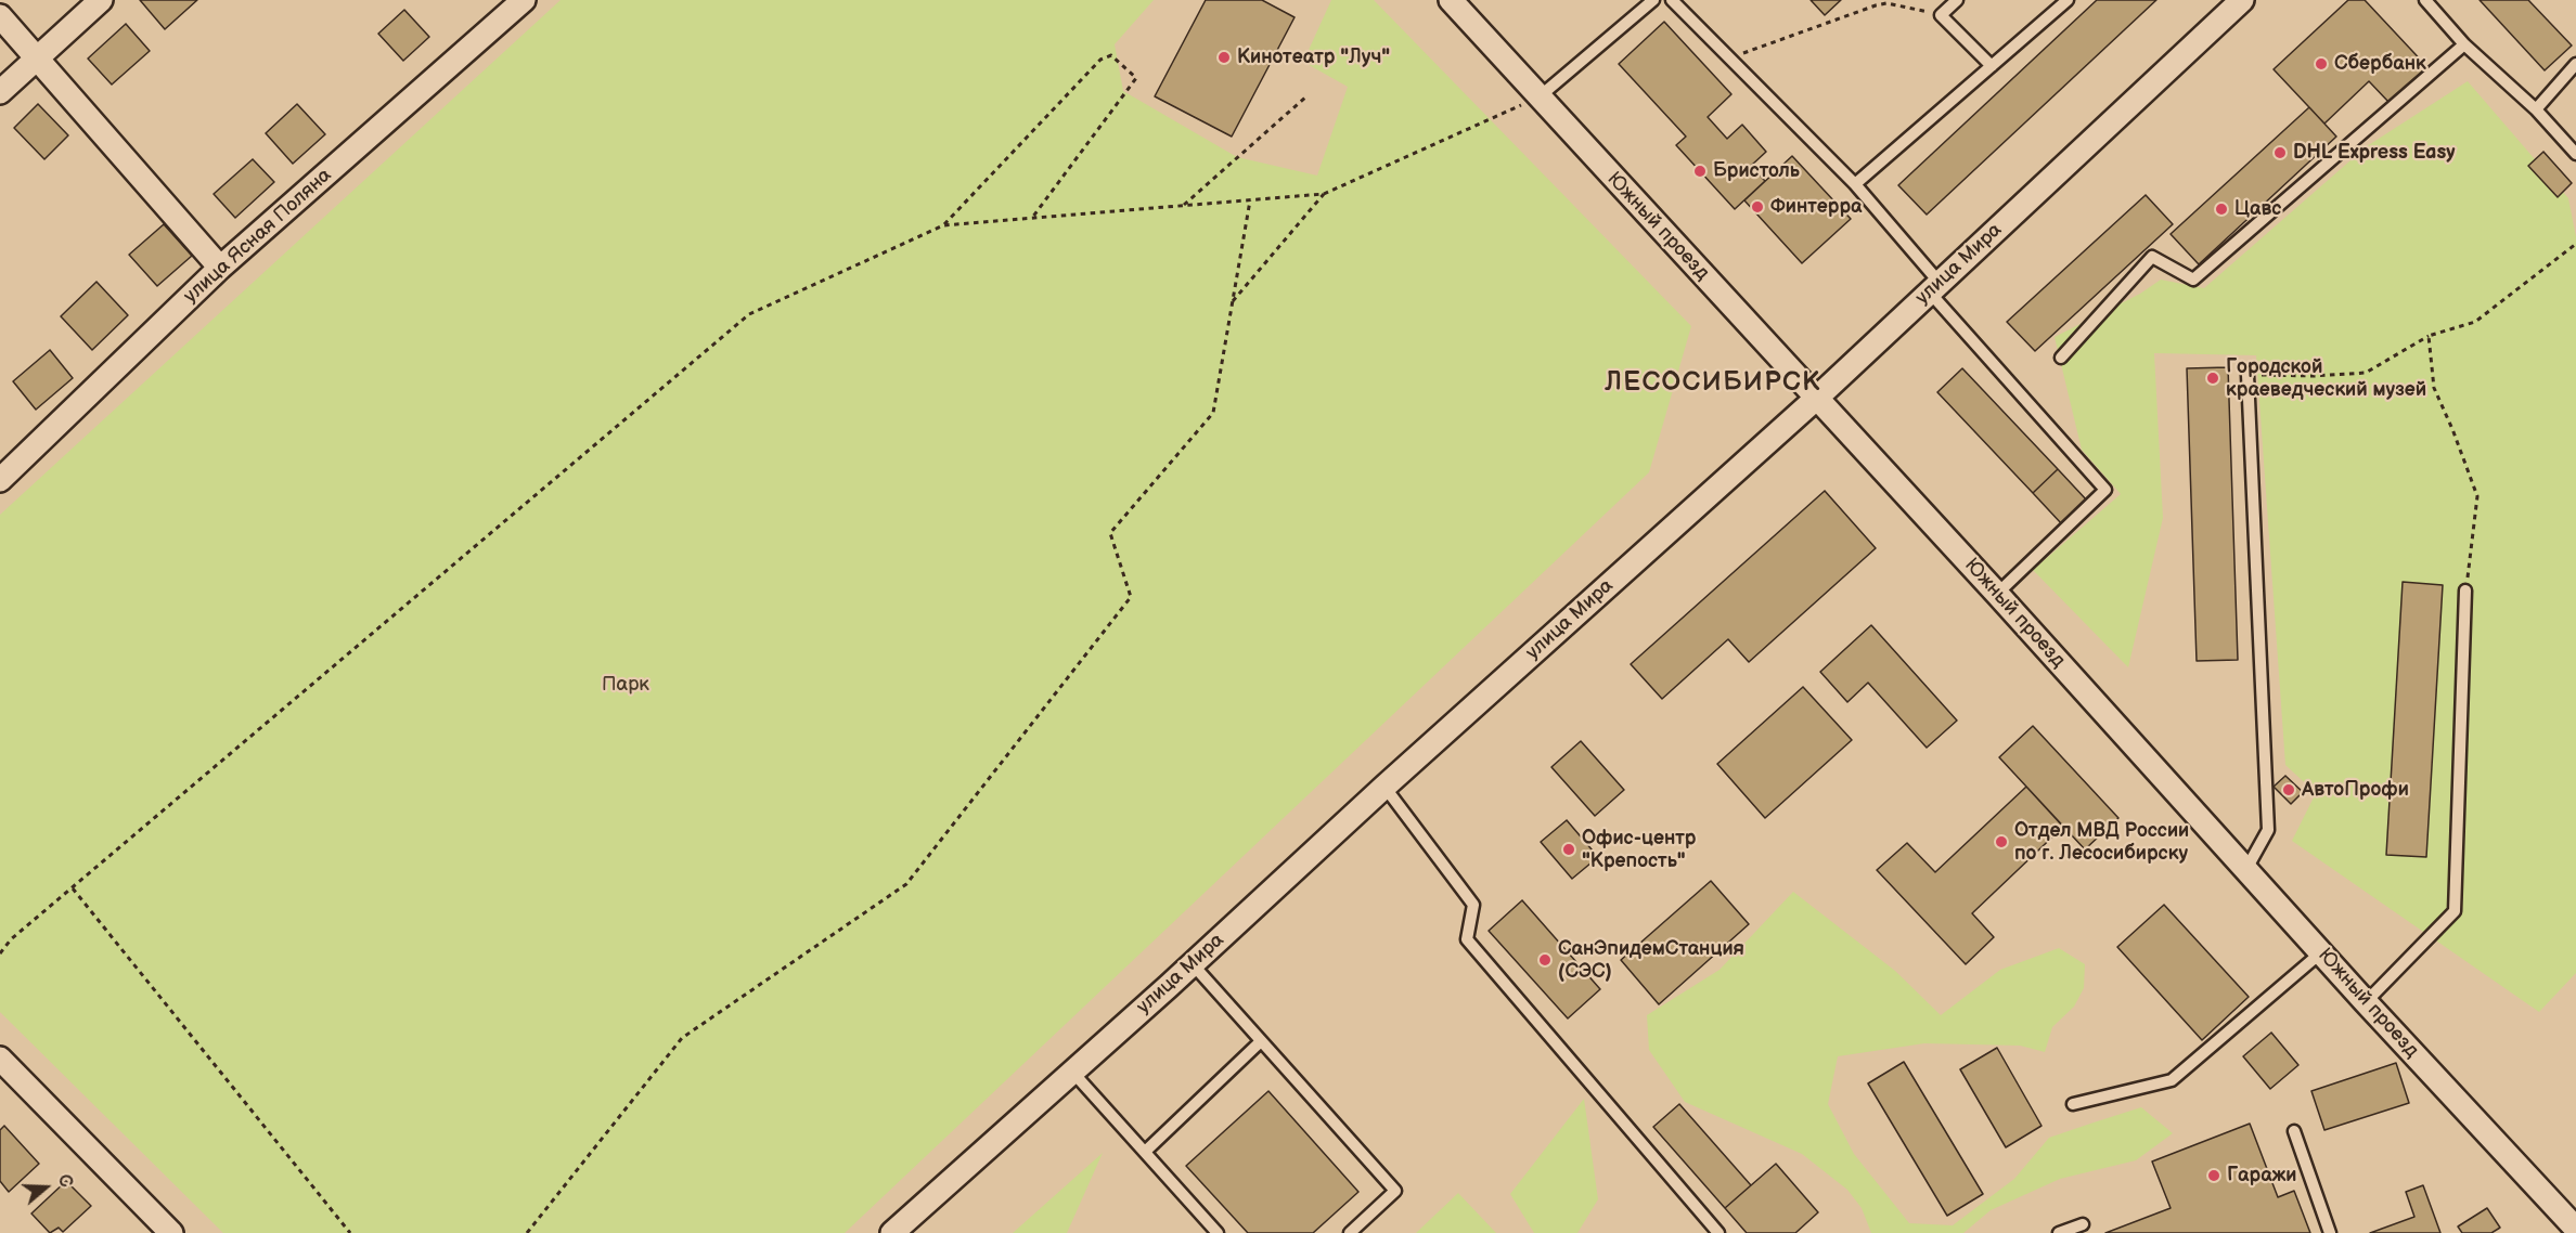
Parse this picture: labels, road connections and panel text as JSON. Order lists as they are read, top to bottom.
{
  "streets": {
    "street": ["Южный проезд", "улица Ясная Поляна", "улица Мира"]
  },
  "crossings": [
    ["Южный проезд", "улица Мира"]
  ],
  "districts": ["ЛЕСОСИБИРСК"],
  "parks": ["Парк"],
  "places": [
    "Кинотеатр \"Луч\"",
    "Сбербанк",
    "DHL Express Easy",
    "Бристоль",
    "Финтерра",
    "Цавс",
    "Городской краеведческий музей",
    "АвтоПрофи",
    "Отдел МВД России по г. Лесосибирску",
    "Офис-центр \"Крепость\"",
    "СанЭпидемСтанция (СЭС)",
    "Гаражи"
  ],
  "north": "right"
}
